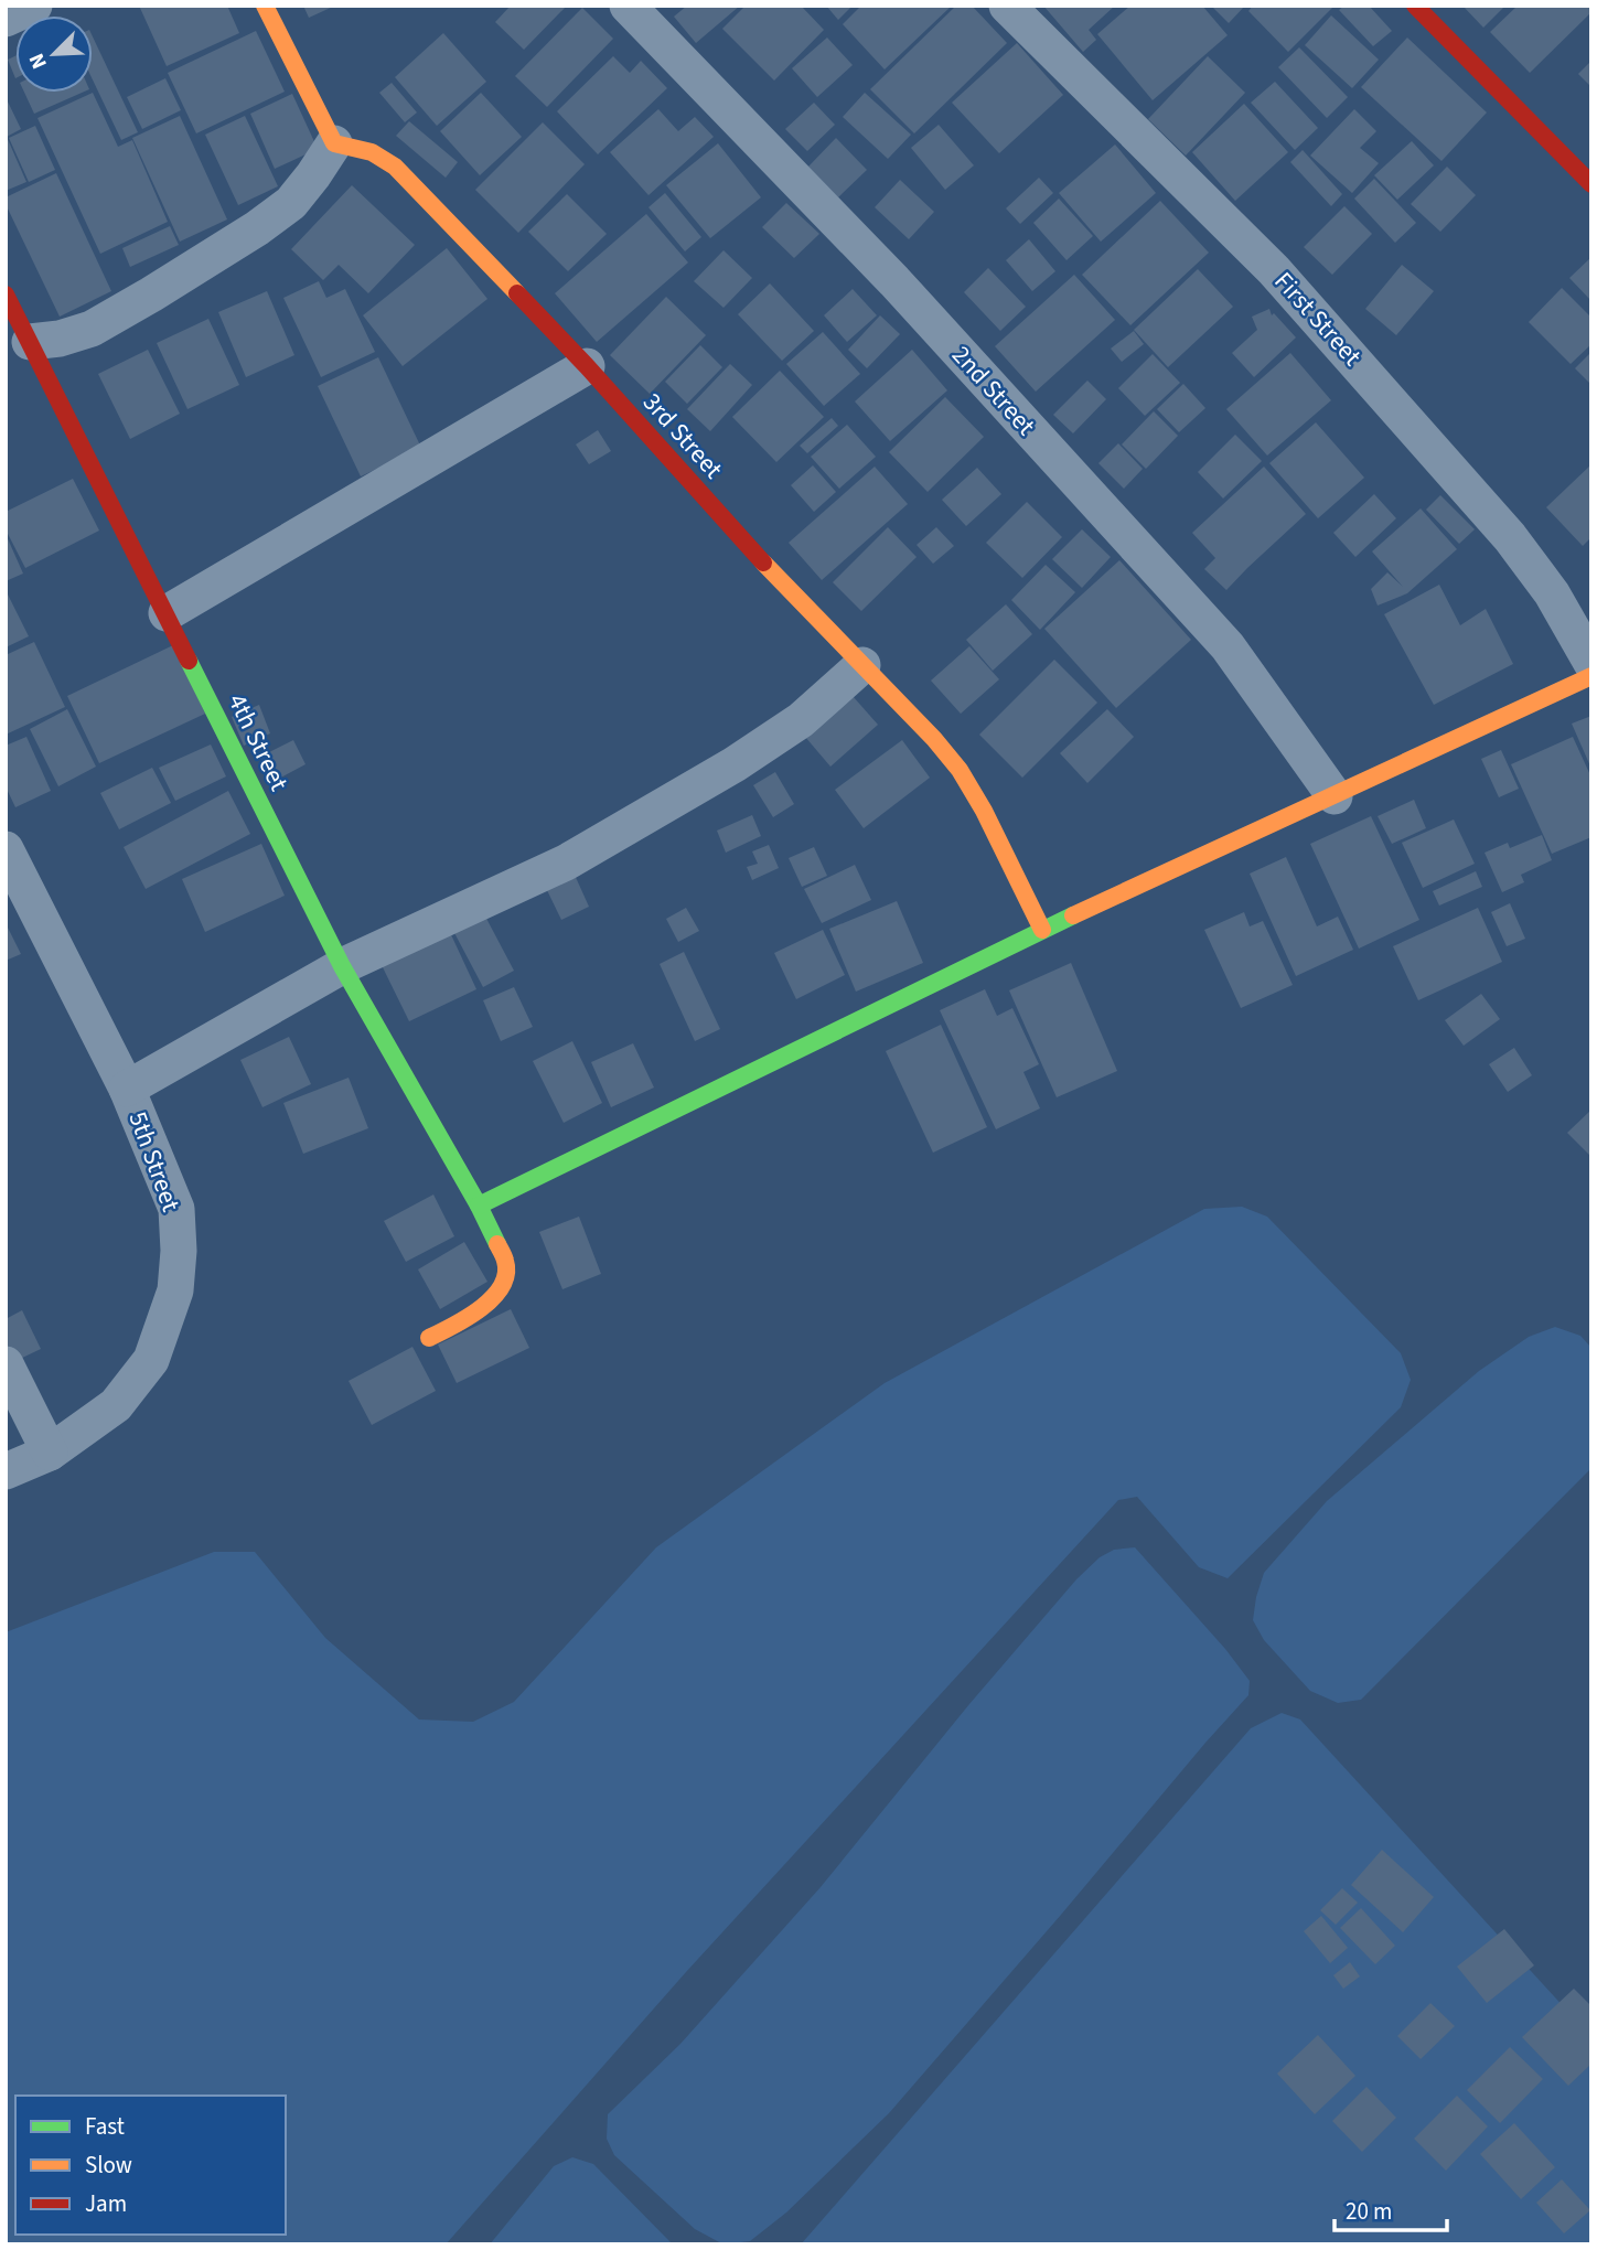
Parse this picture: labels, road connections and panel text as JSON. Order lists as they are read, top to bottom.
{
  "streets": {
    "street": [
      "First Street",
      "2nd Street",
      "3rd Street",
      "4th Street",
      "5th Street"
    ]
  },
  "legend": ["Fast", "Slow", "Jam"],
  "scale_bar": "20 m",
  "north": "bottom left"
}
